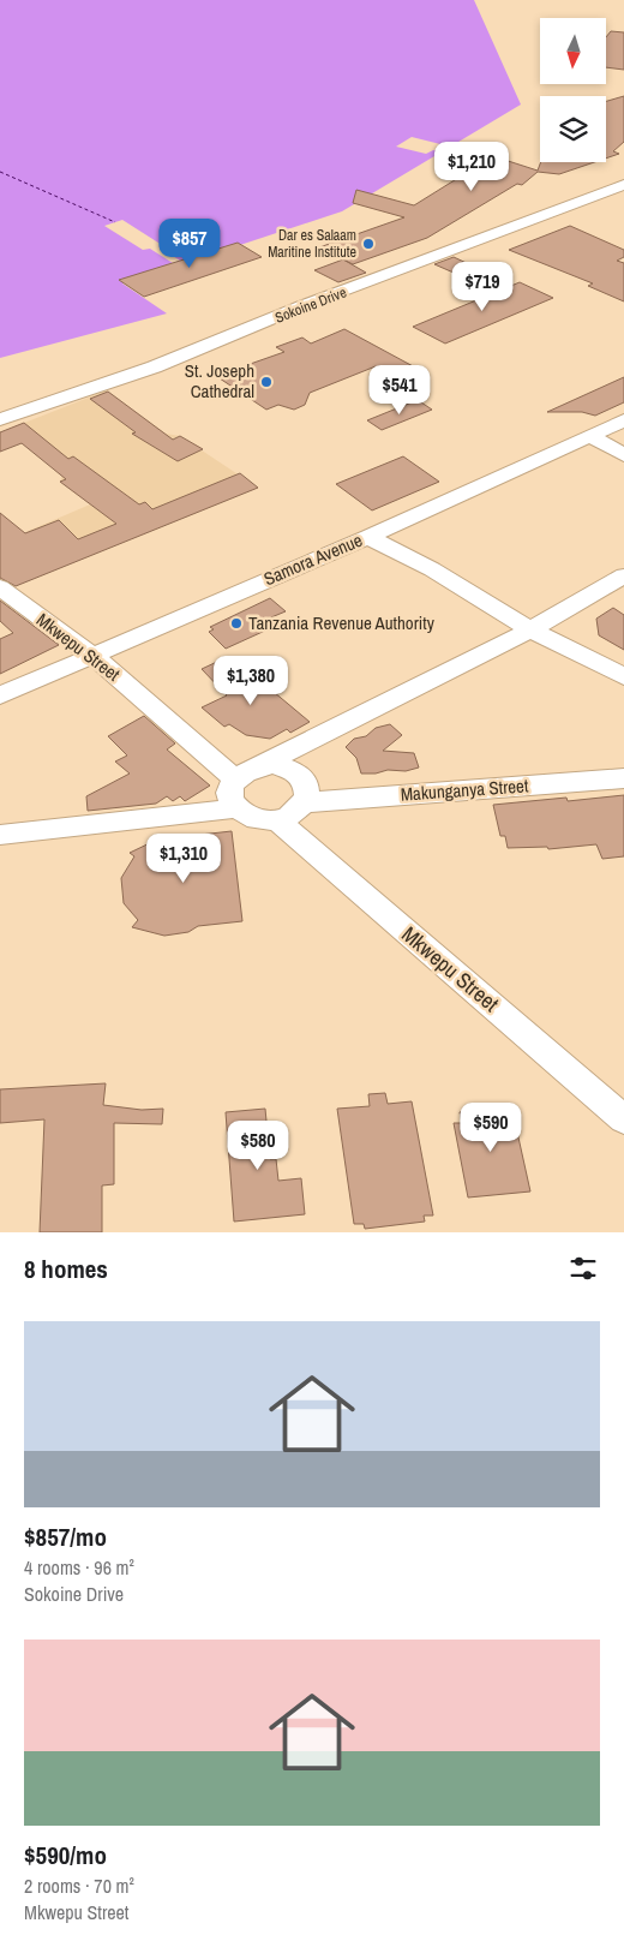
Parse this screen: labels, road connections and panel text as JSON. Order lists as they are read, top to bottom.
{
  "streets": {
    "street": [
      "Sokoine Drive",
      "Samora Avenue",
      "Mkwepu Street",
      "Makunganya Street"
    ]
  },
  "crossings": [
    ["Samora Avenue", "Mkwepu Street"],
    ["Mkwepu Street", "Makunganya Street"]
  ],
  "places": ["Dar es Salaam Maritine Institute", "St. Joseph Cathedral", "Tanzania Revenue Authority"],
  "north": "bottom",
  "page": {
    "price": [
      "$1,210",
      "$857",
      "$719",
      "$541",
      "$1,380",
      "$1,310",
      "$590",
      "$580"
    ],
    "heading": "8 homes",
    "list": [
      {
        "name": "$857/mo",
        "note": "4 rooms · 96 m² · Sokoine Drive"
      },
      {
        "name": "$590/mo",
        "note": "2 rooms · 70 m² · Mkwepu Street"
      }
    ]
  }
}
